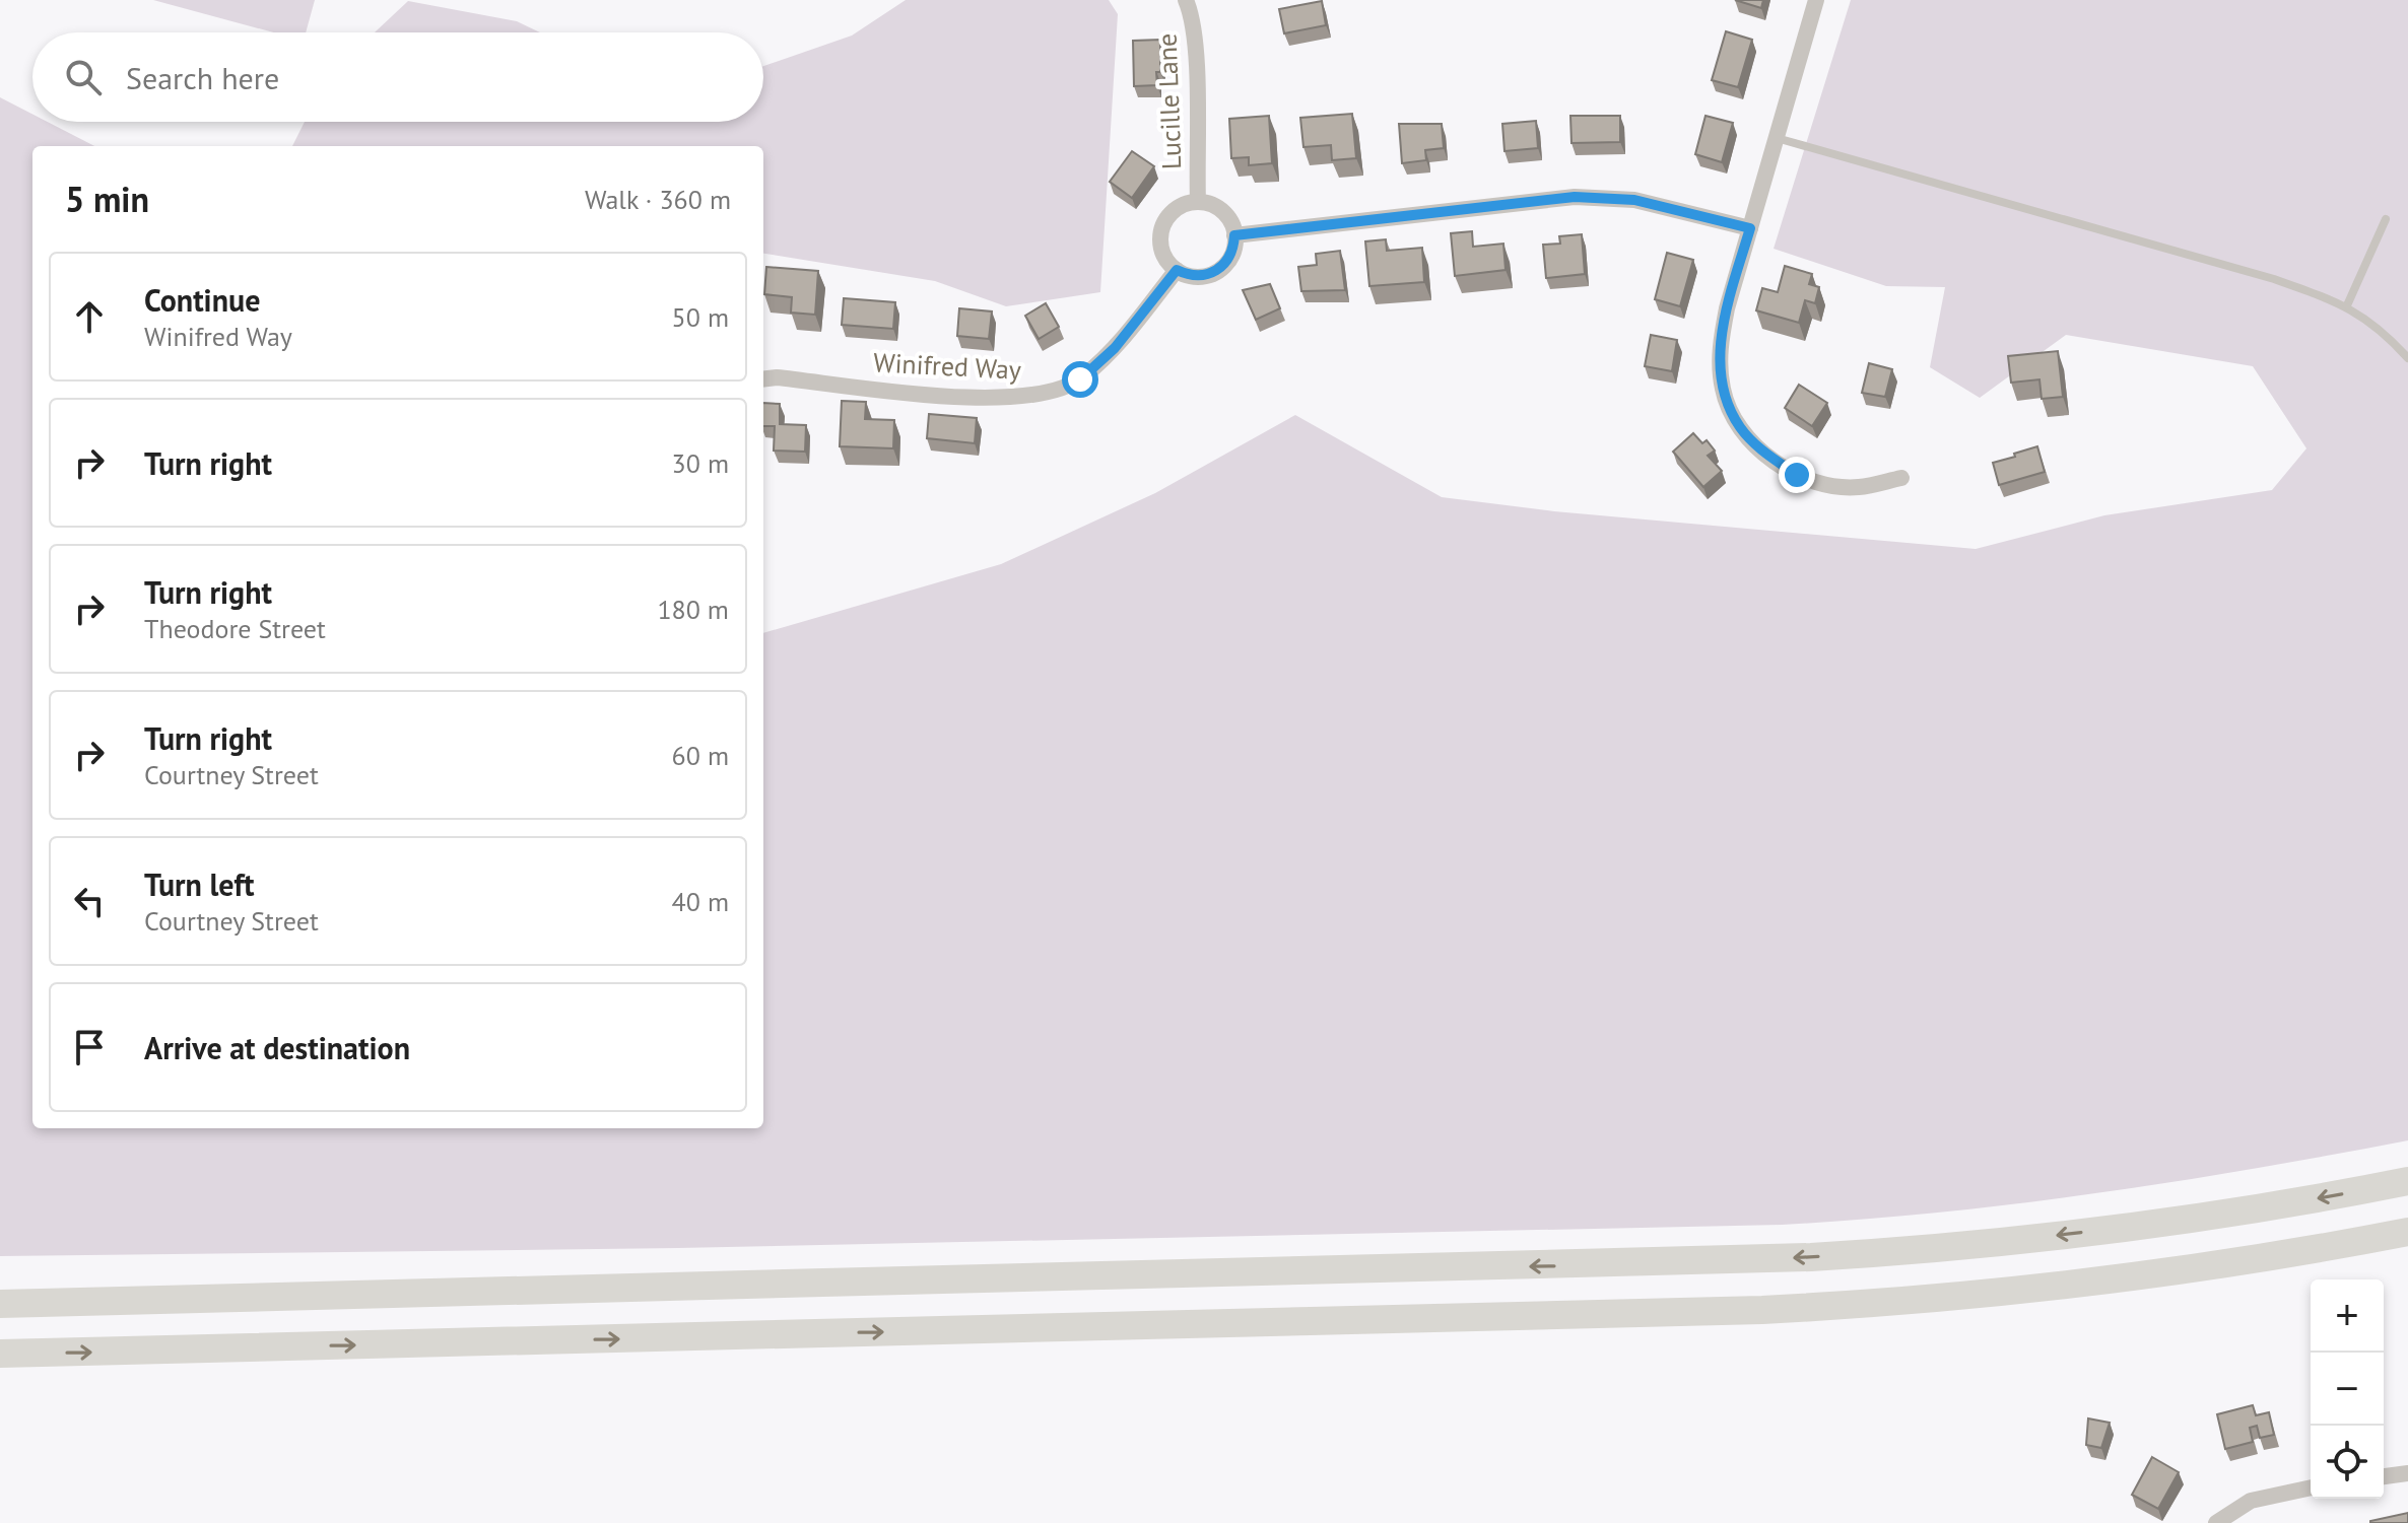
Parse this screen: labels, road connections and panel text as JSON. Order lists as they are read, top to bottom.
{
  "streets": {
    "street": ["Lucille Lane", "Winifred Way"]
  },
  "crossings": [
    ["Lucille Lane", "Winifred Way"]
  ],
  "page": {
    "search": "Search here",
    "heading": ["5 min", "Walk · 360 m"],
    "list": [
      ["Continue", "Winifred Way", "50 m"],
      ["Turn right", "30 m"],
      ["Turn right", "Theodore Street", "180 m"],
      ["Turn right", "Courtney Street", "60 m"],
      ["Turn left", "Courtney Street", "40 m"],
      "Arrive at destination"
    ],
    "map_buttons": ["+", "−"]
  }
}
